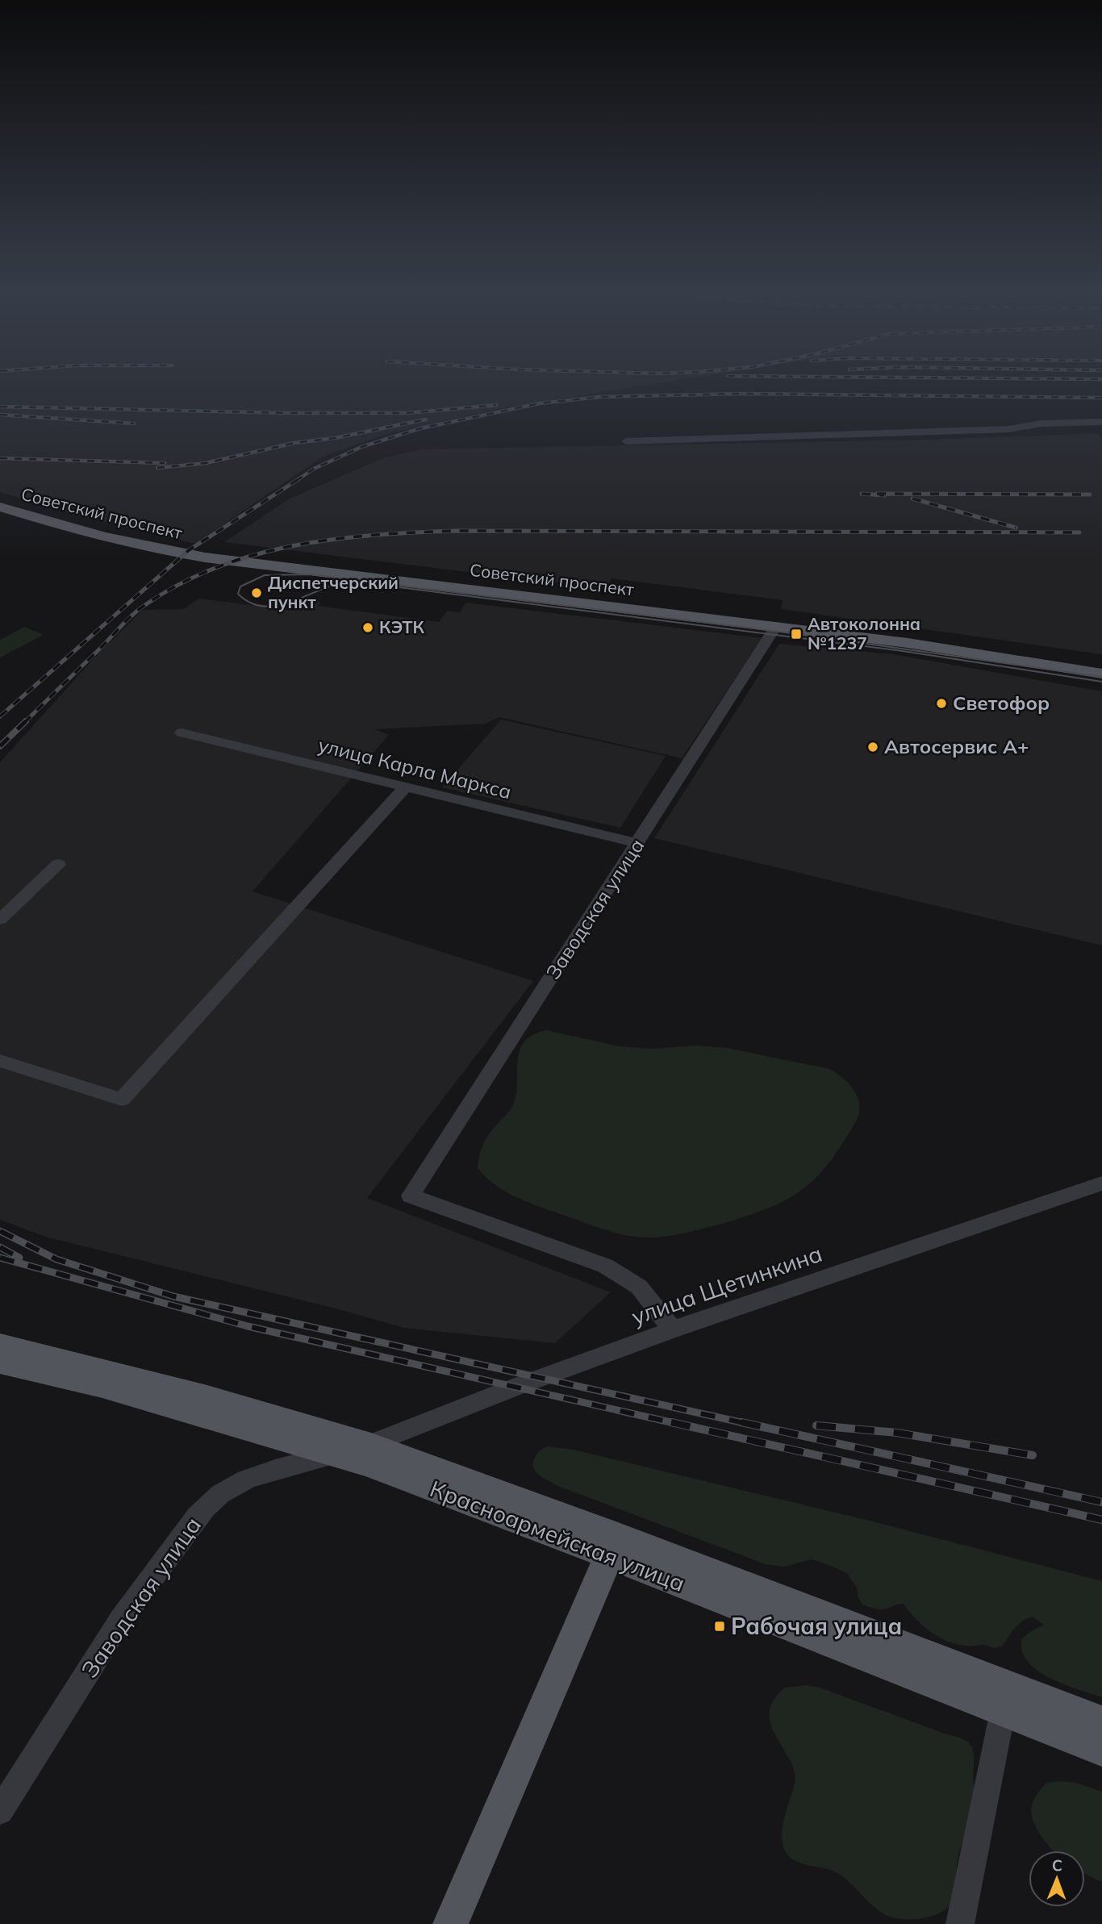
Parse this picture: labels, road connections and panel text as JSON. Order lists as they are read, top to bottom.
{
  "streets": {
    "main road": ["Советский проспект", "Красноармейская улица"],
    "street": ["улица Карла Маркса", "Заводская улица", "улица Щетинкина"]
  },
  "crossings": [
    ["Советский проспект", "Заводская улица"],
    ["улица Карла Маркса", "Заводская улица"],
    ["Заводская улица", "улица Щетинкина"],
    ["Заводская улица", "Красноармейская улица"],
    ["улица Щетинкина", "Красноармейская улица"]
  ],
  "places": {
    "other": [
      "Диспетчерский пункт",
      "КЭТК",
      "Светофор",
      "Автосервис А+"
    ],
    "transit": ["Автоколонна №1237", "Рабочая улица"]
  },
  "north": "top"
}
